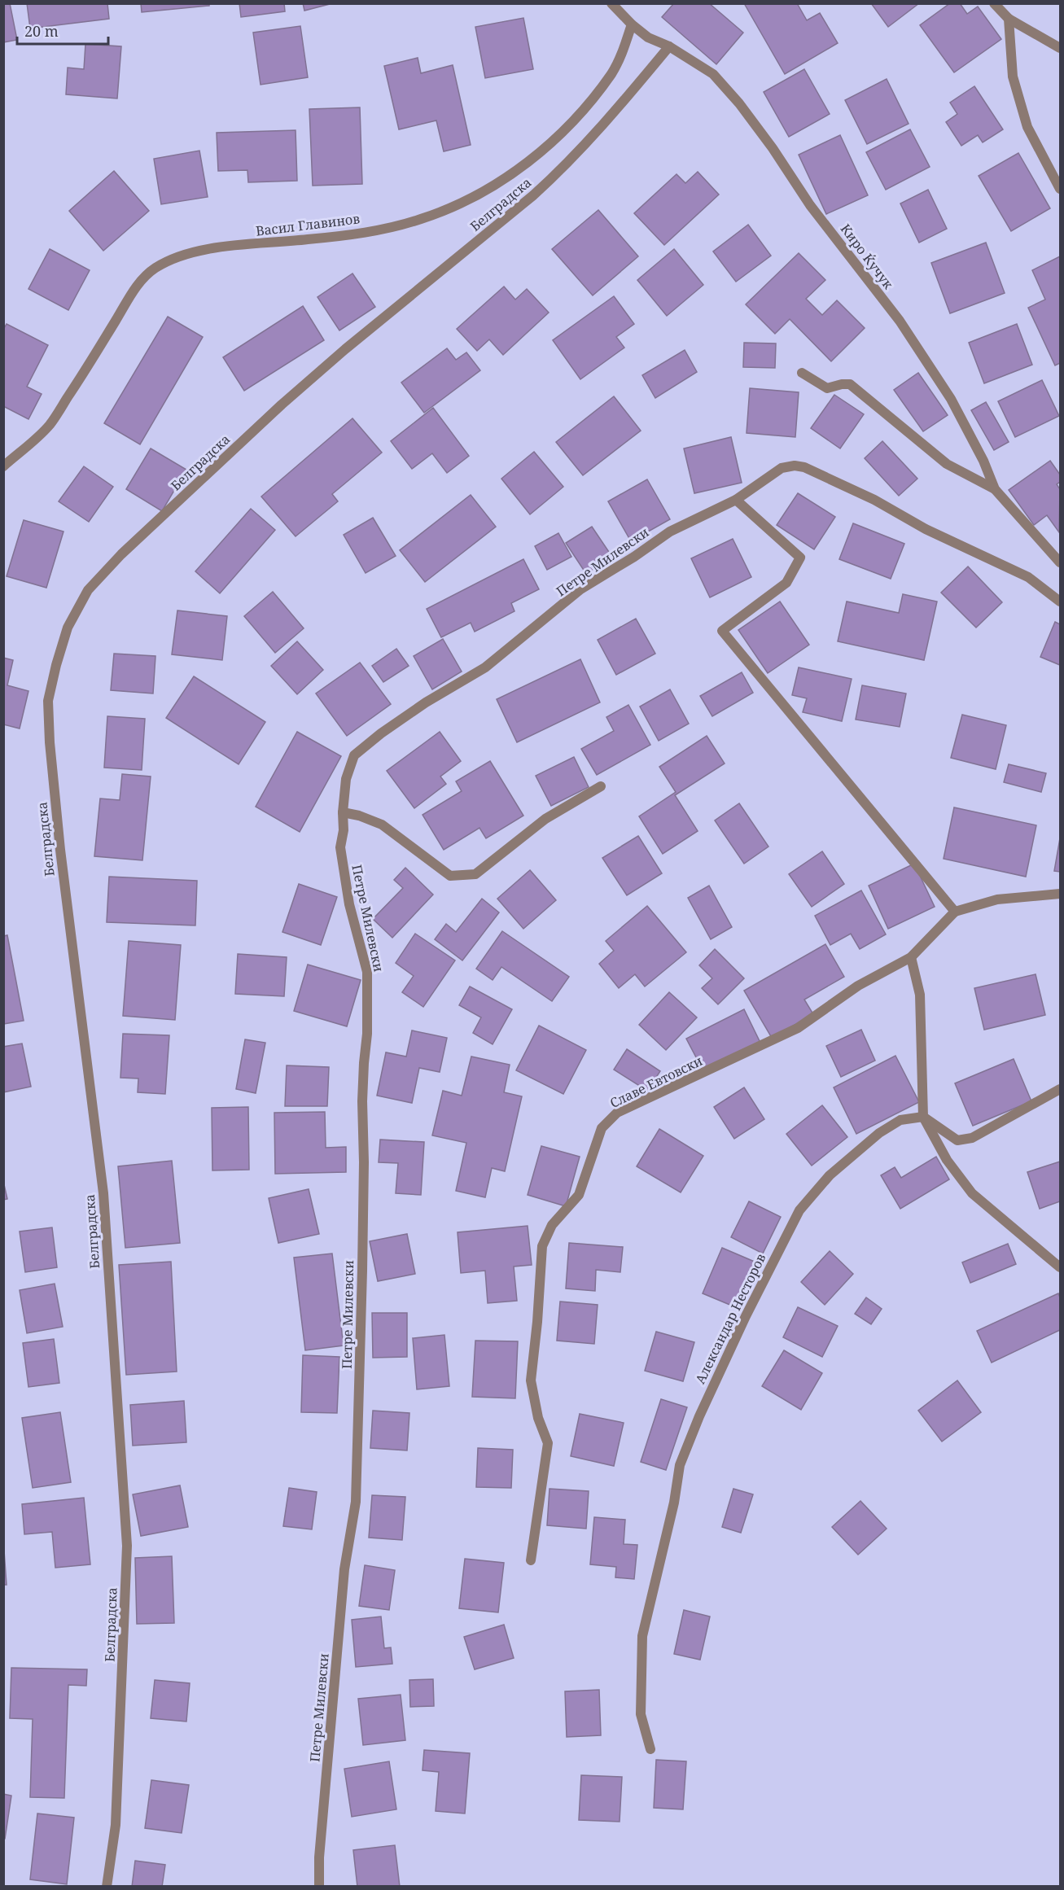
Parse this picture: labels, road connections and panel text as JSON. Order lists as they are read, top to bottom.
{
  "streets": {
    "street": [
      "Белградска",
      "Васил Главинов",
      "Киро Ќучук",
      "Петре Милевски",
      "Славе Евтовски",
      "Александар Несторов"
    ]
  },
  "crossings": [
    ["Белградска", "Киро Ќучук"],
    ["Васил Главинов", "Киро Ќучук"]
  ],
  "scale_bar": "20 m"
}
